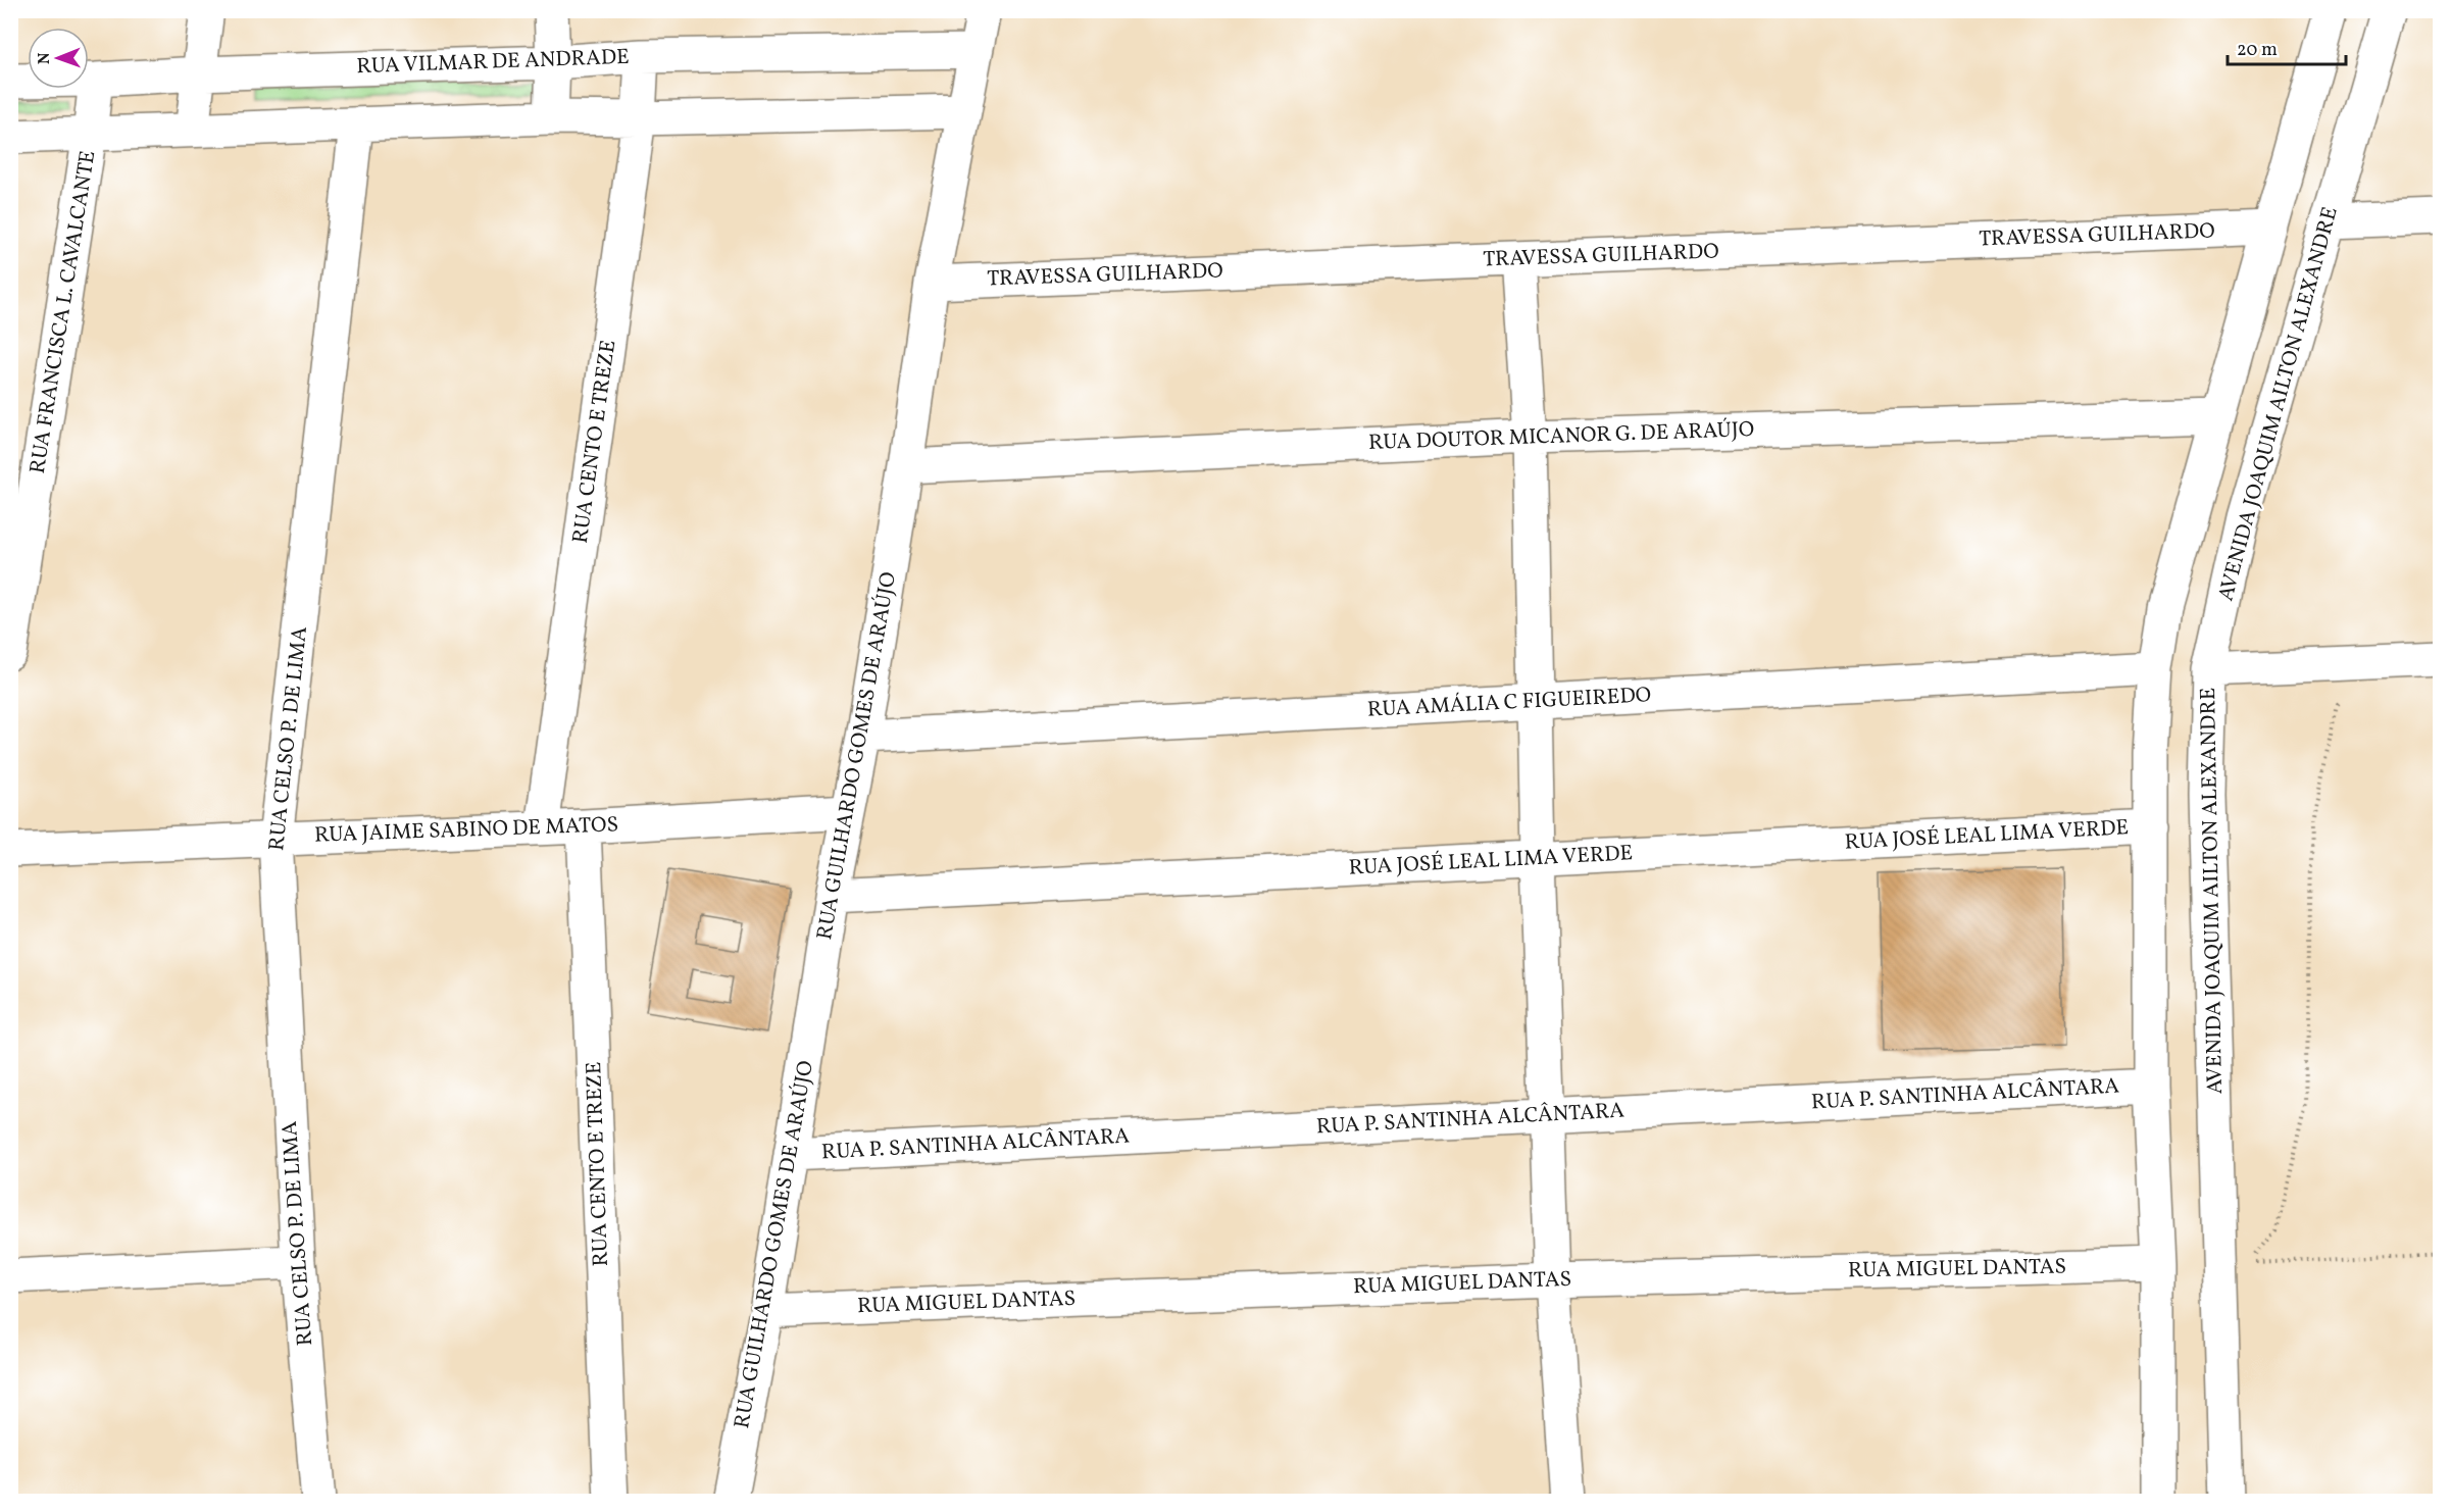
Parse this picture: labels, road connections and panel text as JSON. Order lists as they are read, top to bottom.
{
  "streets": {
    "street": [
      "RUA VILMAR DE ANDRADE",
      "TRAVESSA GUILHARDO",
      "RUA FRANCISCA L. CAVALCANTE",
      "AVENIDA JOAQUIM AILTON ALEXANDRE",
      "RUA DOUTOR MICANOR G. DE ARAÚJO",
      "RUA CENTO E TREZE",
      "RUA AMÁLIA C FIGUEIREDO",
      "RUA CELSO P. DE LIMA",
      "RUA GUILHARDO GOMES DE ARAÚJO",
      "RUA JAIME SABINO DE MATOS",
      "RUA JOSÉ LEAL LIMA VERDE",
      "RUA P. SANTINHA ALCÂNTARA",
      "RUA MIGUEL DANTAS"
    ]
  },
  "crossings": [
    ["RUA VILMAR DE ANDRADE", "RUA FRANCISCA L. CAVALCANTE"],
    ["RUA VILMAR DE ANDRADE", "RUA CENTO E TREZE"],
    ["RUA VILMAR DE ANDRADE", "RUA GUILHARDO GOMES DE ARAÚJO"],
    ["TRAVESSA GUILHARDO", "RUA GUILHARDO GOMES DE ARAÚJO"],
    ["RUA DOUTOR MICANOR G. DE ARAÚJO", "RUA GUILHARDO GOMES DE ARAÚJO"],
    ["RUA CENTO E TREZE", "RUA JAIME SABINO DE MATOS"],
    ["RUA AMÁLIA C FIGUEIREDO", "RUA GUILHARDO GOMES DE ARAÚJO"],
    ["RUA CELSO P. DE LIMA", "RUA JAIME SABINO DE MATOS"],
    ["RUA GUILHARDO GOMES DE ARAÚJO", "RUA JAIME SABINO DE MATOS"],
    ["RUA GUILHARDO GOMES DE ARAÚJO", "RUA JOSÉ LEAL LIMA VERDE"],
    ["RUA GUILHARDO GOMES DE ARAÚJO", "RUA P. SANTINHA ALCÂNTARA"],
    ["RUA GUILHARDO GOMES DE ARAÚJO", "RUA MIGUEL DANTAS"]
  ],
  "scale_bar": "20 m",
  "north": "left"
}
